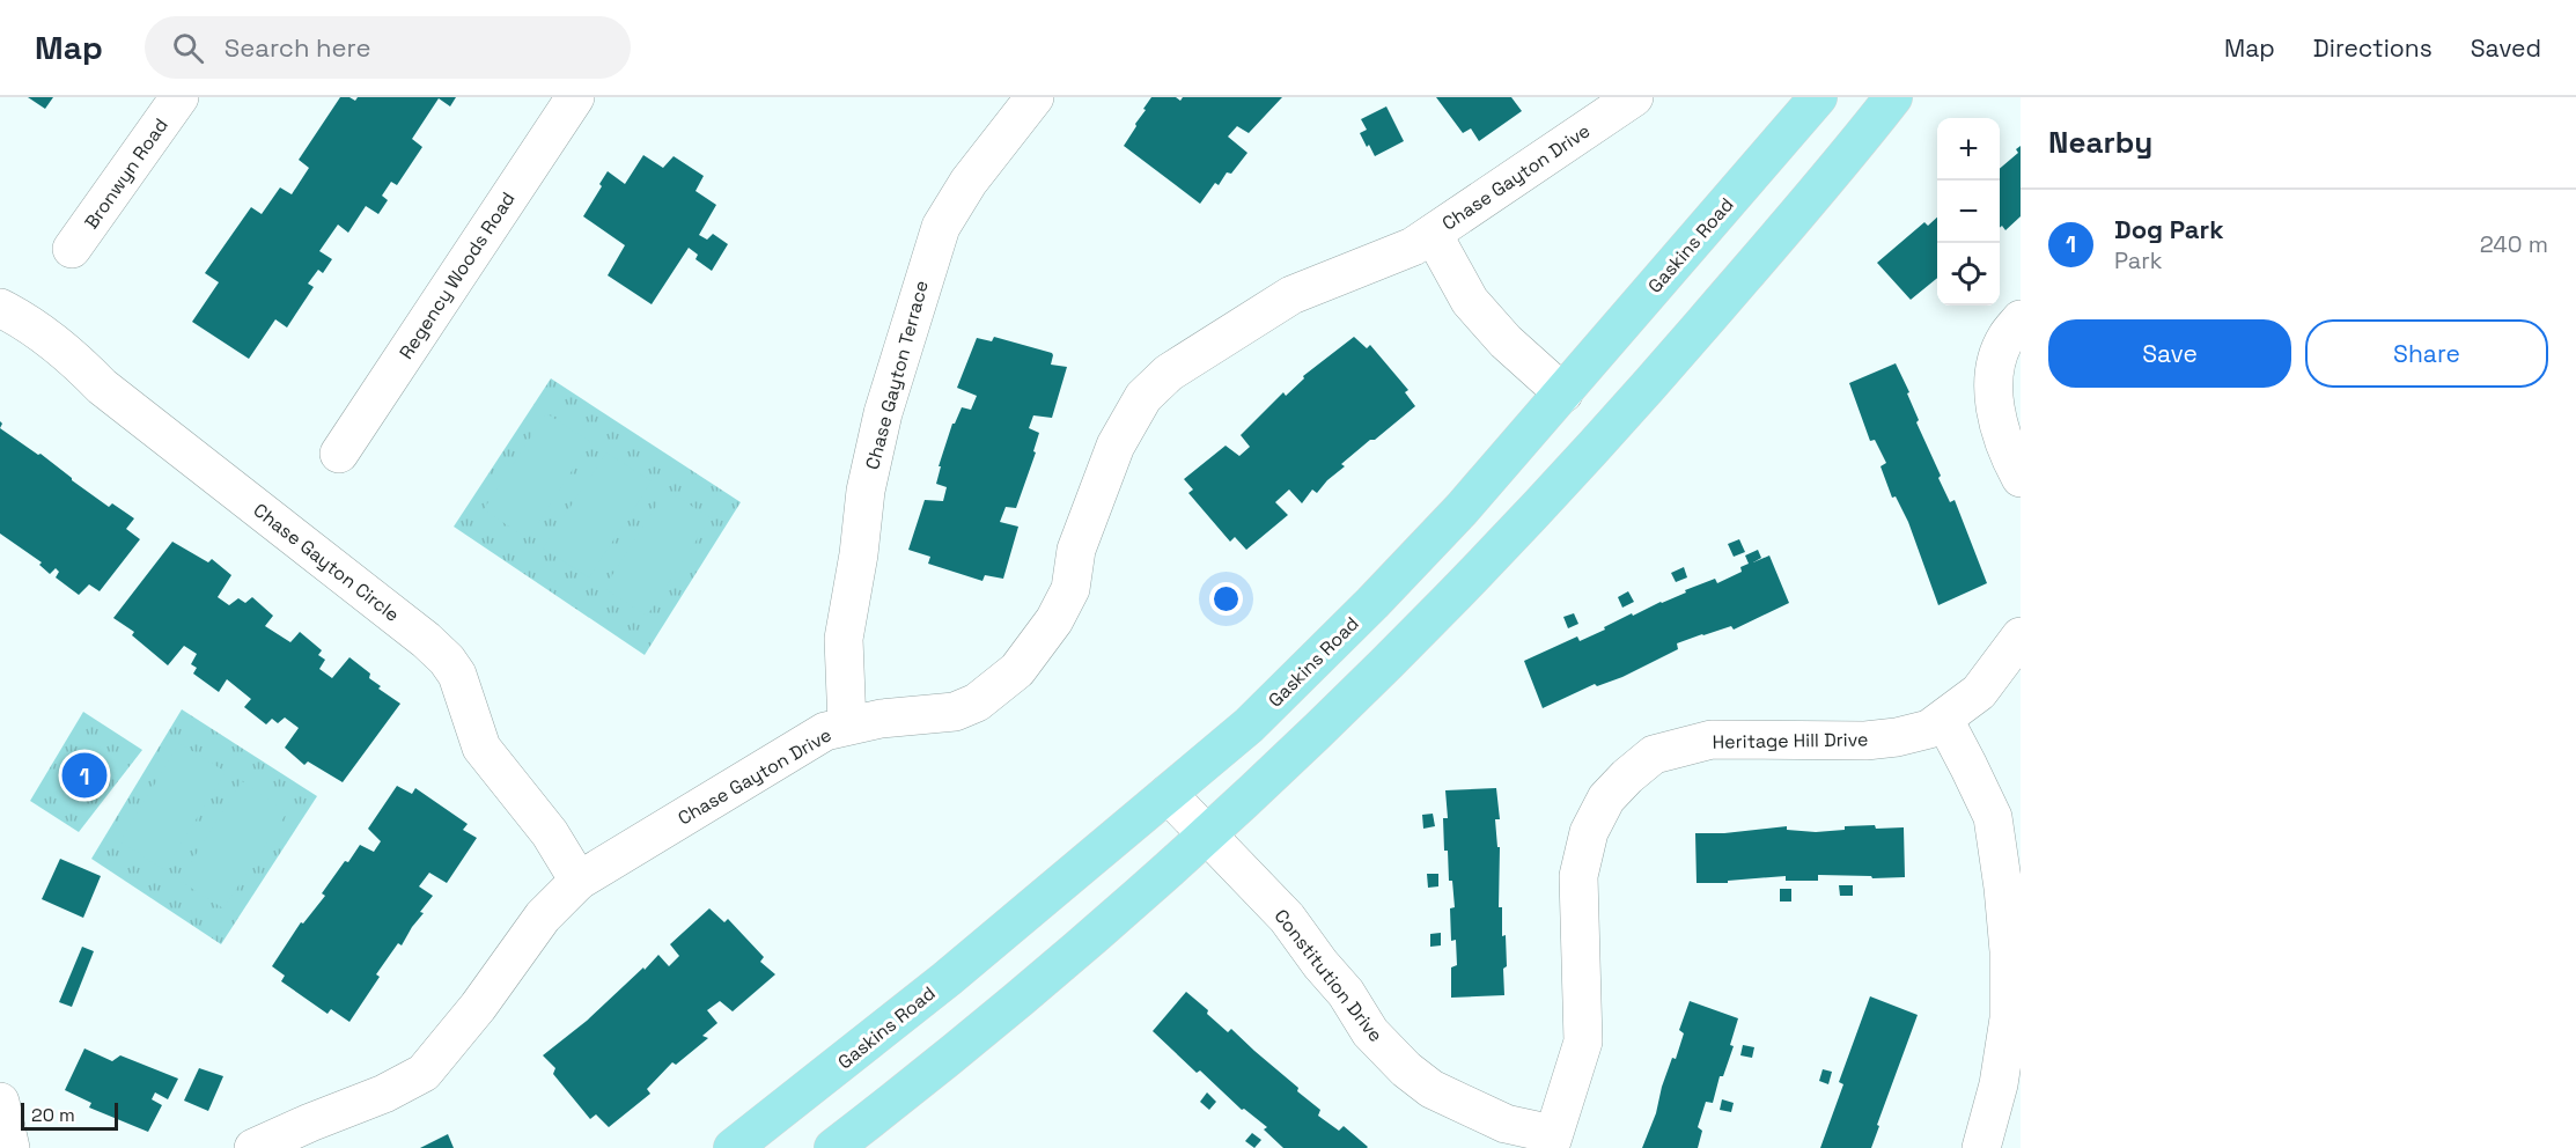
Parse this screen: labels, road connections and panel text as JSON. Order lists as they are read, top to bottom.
{
  "streets": {
    "main road": ["Gaskins Road"],
    "street": [
      "Bronwyn Road",
      "Chase Gayton Drive",
      "Regency Woods Road",
      "Chase Gayton Terrace",
      "Chase Gayton Circle",
      "Heritage Hill Drive",
      "Constitution Drive"
    ]
  },
  "crossings": [
    ["Chase Gayton Drive", "Gaskins Road"],
    ["Chase Gayton Drive", "Chase Gayton Terrace"],
    ["Chase Gayton Drive", "Chase Gayton Circle"],
    ["Gaskins Road", "Constitution Drive"],
    ["Heritage Hill Drive", "Constitution Drive"]
  ],
  "scale_bar": "20 m",
  "page": {
    "header": "Map",
    "search": "Search here",
    "nav": ["Map", "Directions", "Saved"],
    "heading": "Nearby",
    "map_buttons": ["+", "−"],
    "list": [
      {
        "mark": "1",
        "name": "Dog Park",
        "note": "Park",
        "value": "240 m"
      }
    ],
    "buttons": ["Save", "Share"],
    "pins": "1",
    "scale": "20 m"
  }
}
